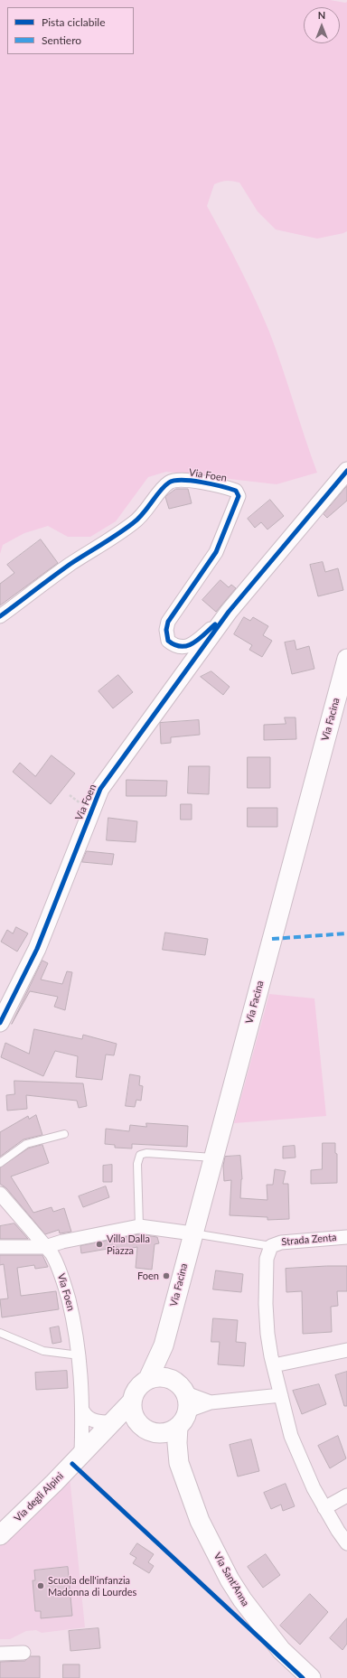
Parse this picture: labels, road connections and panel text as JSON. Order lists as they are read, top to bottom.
{
  "streets": {
    "main road": ["Via Facina", "Via degli Alpini", "Via Sant'Anna"],
    "street": ["Via Foen", "Strada Zenta"]
  },
  "crossings": [
    ["Via Foen", "Via degli Alpini"],
    ["Via Facina", "Via degli Alpini"],
    ["Via Facina", "Via Sant'Anna"],
    ["Via degli Alpini", "Via Sant'Anna"]
  ],
  "places": ["Villa Dalla Piazza", "Foen", "Scuola dell'infanzia Madonna di Lourdes"],
  "legend": ["Pista ciclabile", "Sentiero"],
  "north": "top"
}
